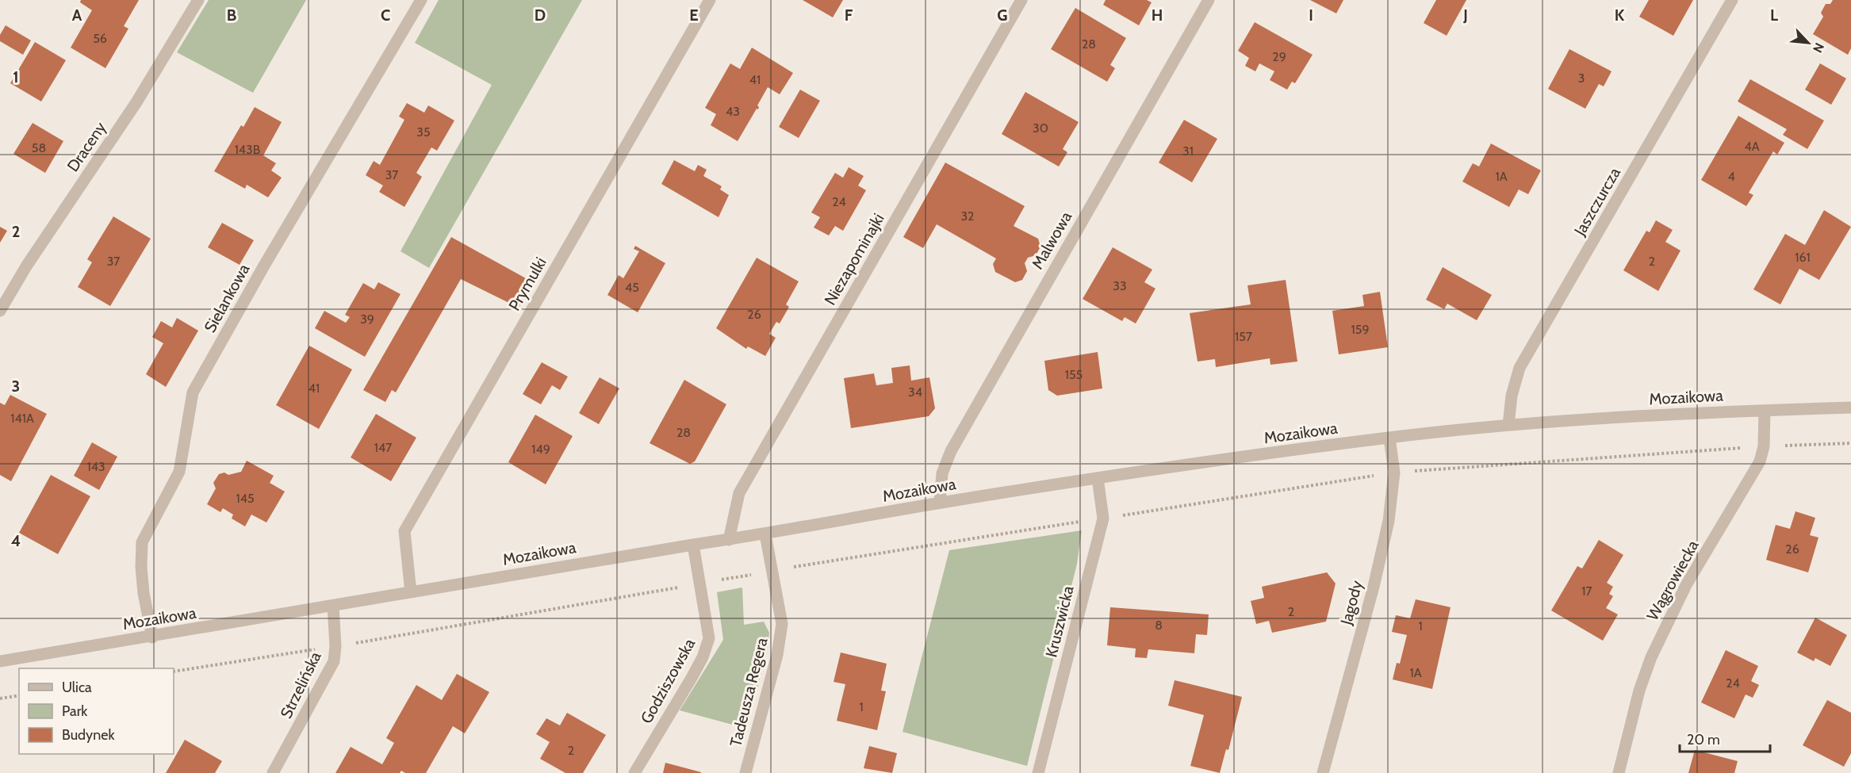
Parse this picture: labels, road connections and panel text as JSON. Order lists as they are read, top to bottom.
{
  "streets": {
    "street": [
      "Draceny",
      "Jaszczurcza",
      "Malwowa",
      "Niezapominajki",
      "Prymulki",
      "Sielankowa",
      "Mozaikowa",
      "Wągrowiecka",
      "Jagody",
      "Kruszwicka",
      "Godziszowska",
      "Strzelińska",
      "Tadeusza Regera"
    ]
  },
  "crossings": [
    ["Jaszczurcza", "Mozaikowa"],
    ["Malwowa", "Mozaikowa"],
    ["Niezapominajki", "Mozaikowa"],
    ["Prymulki", "Mozaikowa"],
    ["Sielankowa", "Mozaikowa"],
    ["Mozaikowa", "Wągrowiecka"],
    ["Mozaikowa", "Jagody"],
    ["Mozaikowa", "Kruszwicka"],
    ["Mozaikowa", "Godziszowska"],
    ["Mozaikowa", "Strzelińska"],
    ["Mozaikowa", "Tadeusza Regera"]
  ],
  "house_numbers": [
    "56",
    "28",
    "29",
    "3",
    "41",
    "43",
    "30",
    "35",
    "4A",
    "58",
    "143B",
    "31",
    "37",
    "1A",
    "4",
    "24",
    "32",
    "161",
    "37",
    "2",
    "33",
    "45",
    "26",
    "39",
    "159",
    "157",
    "155",
    "41",
    "34",
    "141A",
    "28",
    "147",
    "149",
    "143",
    "145",
    "26",
    "17",
    "2",
    "8",
    "1",
    "1A",
    "24",
    "1",
    "2"
  ],
  "legend": ["Ulica", "Park", "Budynek"],
  "scale_bar": "20 m",
  "north": "bottom right",
  "grid": {
    "columns": [
      "A",
      "B",
      "C",
      "D",
      "E",
      "F",
      "G",
      "H",
      "I",
      "J",
      "K",
      "L"
    ],
    "rows": [
      "1",
      "2",
      "3",
      "4"
    ]
  }
}
